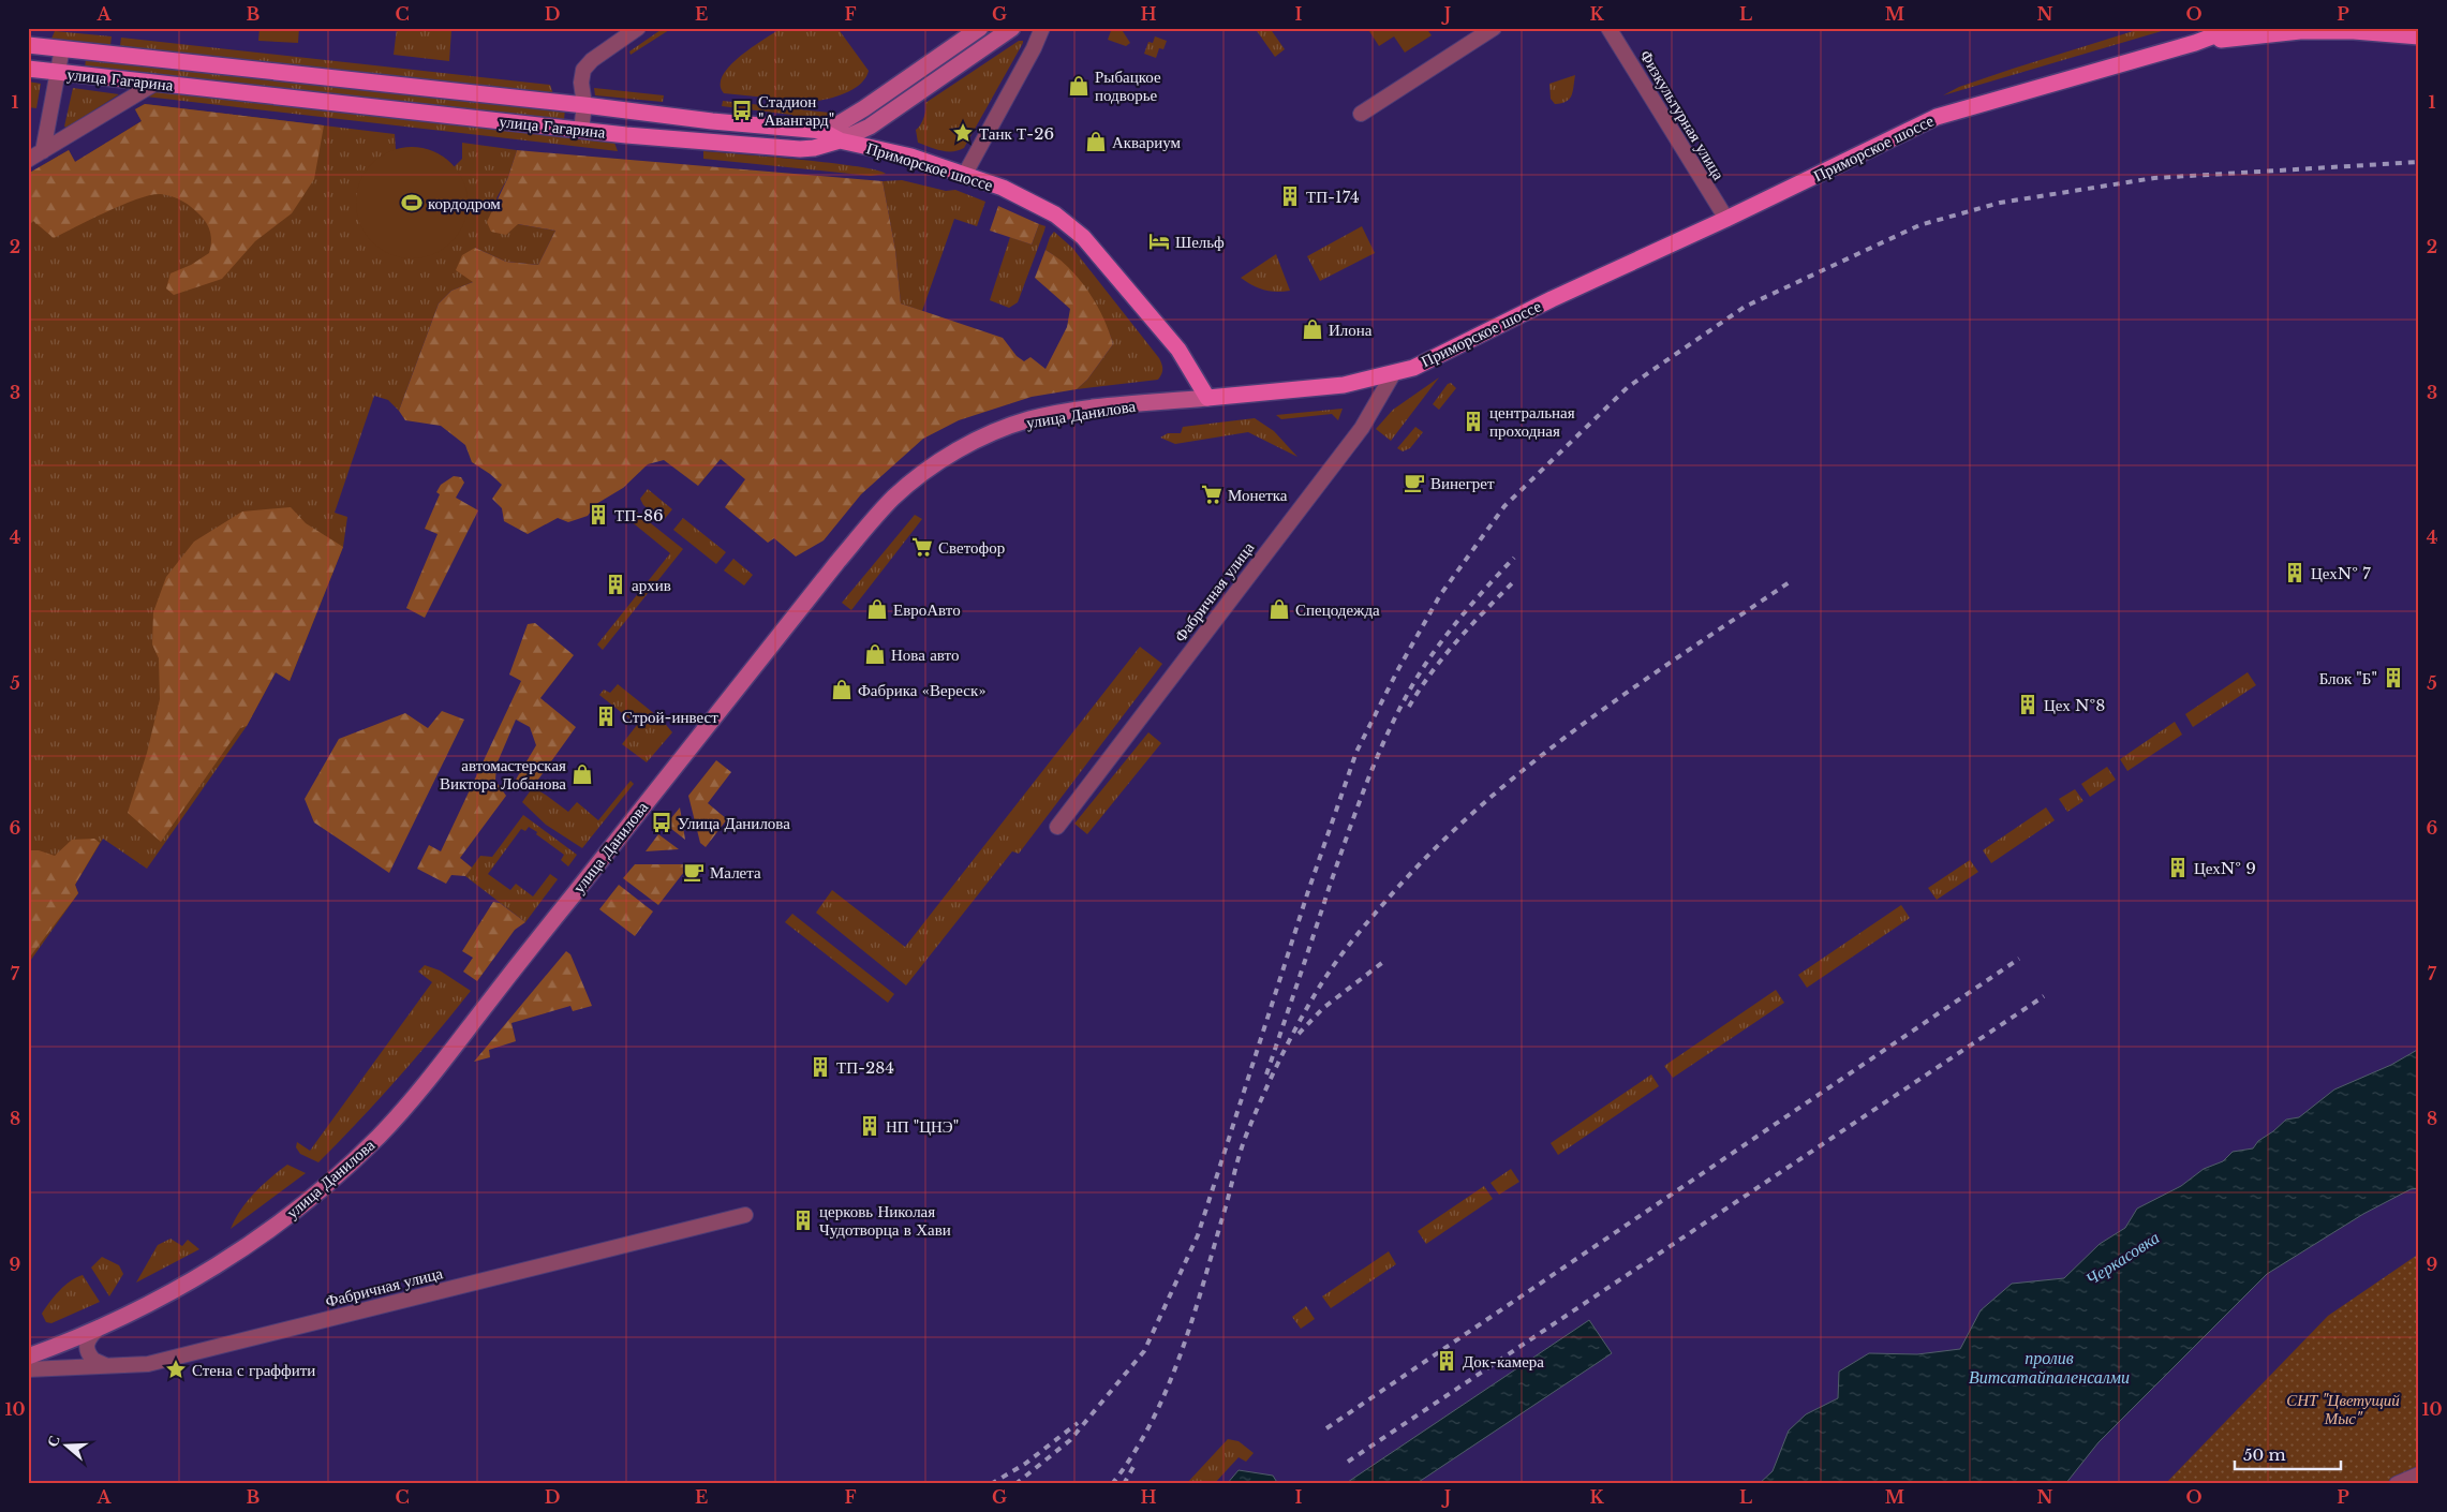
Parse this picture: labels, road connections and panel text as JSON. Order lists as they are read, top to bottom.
{
  "streets": {
    "main road": ["улица Гагарина", "Приморское шоссе"],
    "street": ["Физкультурная улица", "улица Данилова", "Фабричная улица"]
  },
  "crossings": [
    ["улица Гагарина", "Приморское шоссе"],
    ["Физкультурная улица", "Приморское шоссе"],
    ["Приморское шоссе", "улица Данилова"],
    ["Приморское шоссе", "Фабричная улица"]
  ],
  "water": ["Черкасовка", "пролив Витсатайпаленсалми"],
  "parks": ["СНТ \"Цветущий Мыс\""],
  "places": {
    "shop": [
      "Рыбацкое подворье",
      "Аквариум",
      "Илона",
      "ЕвроАвто",
      "Спецодежда",
      "Нова авто",
      "Фабрика «Вереск»",
      "автомастерская Виктора Лобанова"
    ],
    "bus stop": ["Стадион \"Авангард\"", "Улица Данилова"],
    "place": ["Танк Т-26", "Стена с граффити"],
    "building": [
      "ТП-174",
      "центральная проходная",
      "ТП-86",
      "Цех№ 7",
      "архив",
      "Блок \"Б\"",
      "Цех №8",
      "Строй-инвест",
      "Цех№ 9",
      "ТП-284",
      "НП \"ЦНЭ\"",
      "церковь Николая Чудотворца в Хави",
      "Док-камера"
    ],
    "sports": ["кордодром"],
    "hotel": ["Шельф"],
    "cafe": ["Винегрет", "Малета"],
    "supermarket": ["Монетка", "Светофор"]
  },
  "scale_bar": "50 m",
  "north": "left",
  "grid": {
    "columns": [
      "A",
      "B",
      "C",
      "D",
      "E",
      "F",
      "G",
      "H",
      "I",
      "J",
      "K",
      "L",
      "M",
      "N",
      "O",
      "P"
    ],
    "rows": [
      "1",
      "2",
      "3",
      "4",
      "5",
      "6",
      "7",
      "8",
      "9",
      "10"
    ]
  }
}
